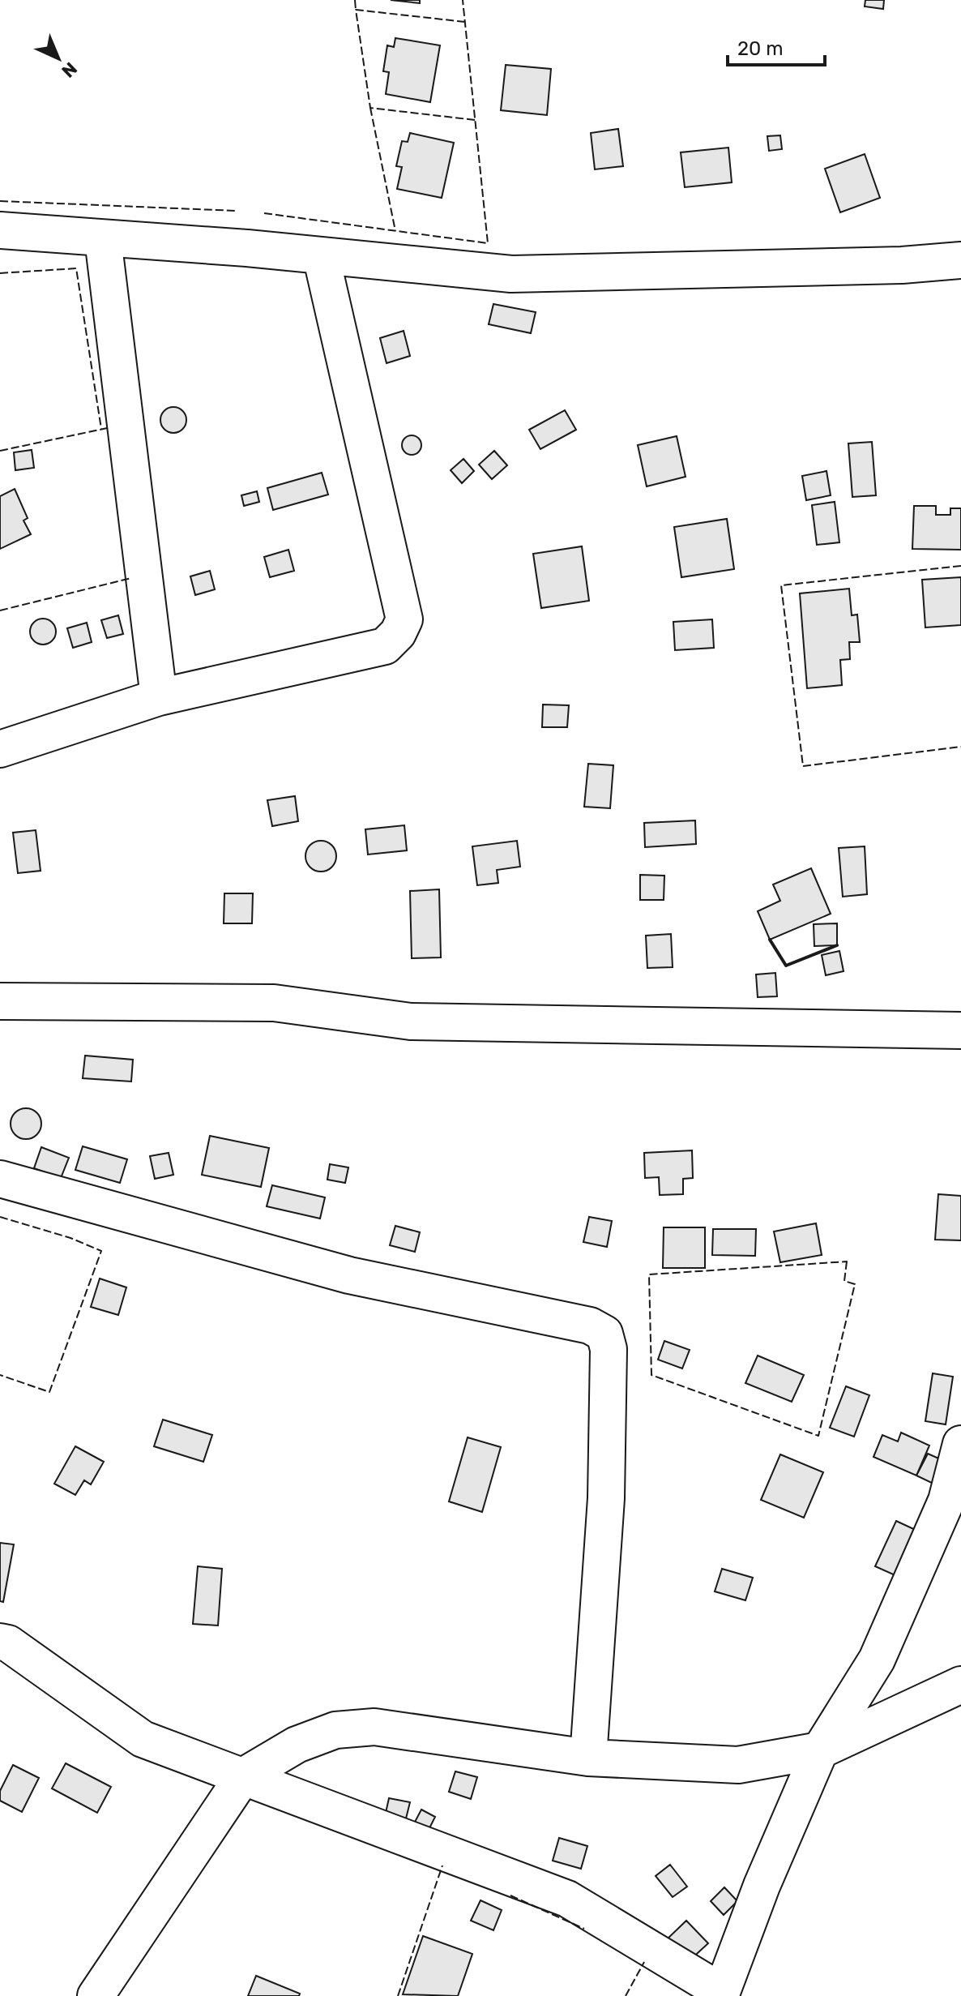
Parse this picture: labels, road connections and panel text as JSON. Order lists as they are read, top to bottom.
{
  "scale_bar": "20 m",
  "north": "bottom right"
}
